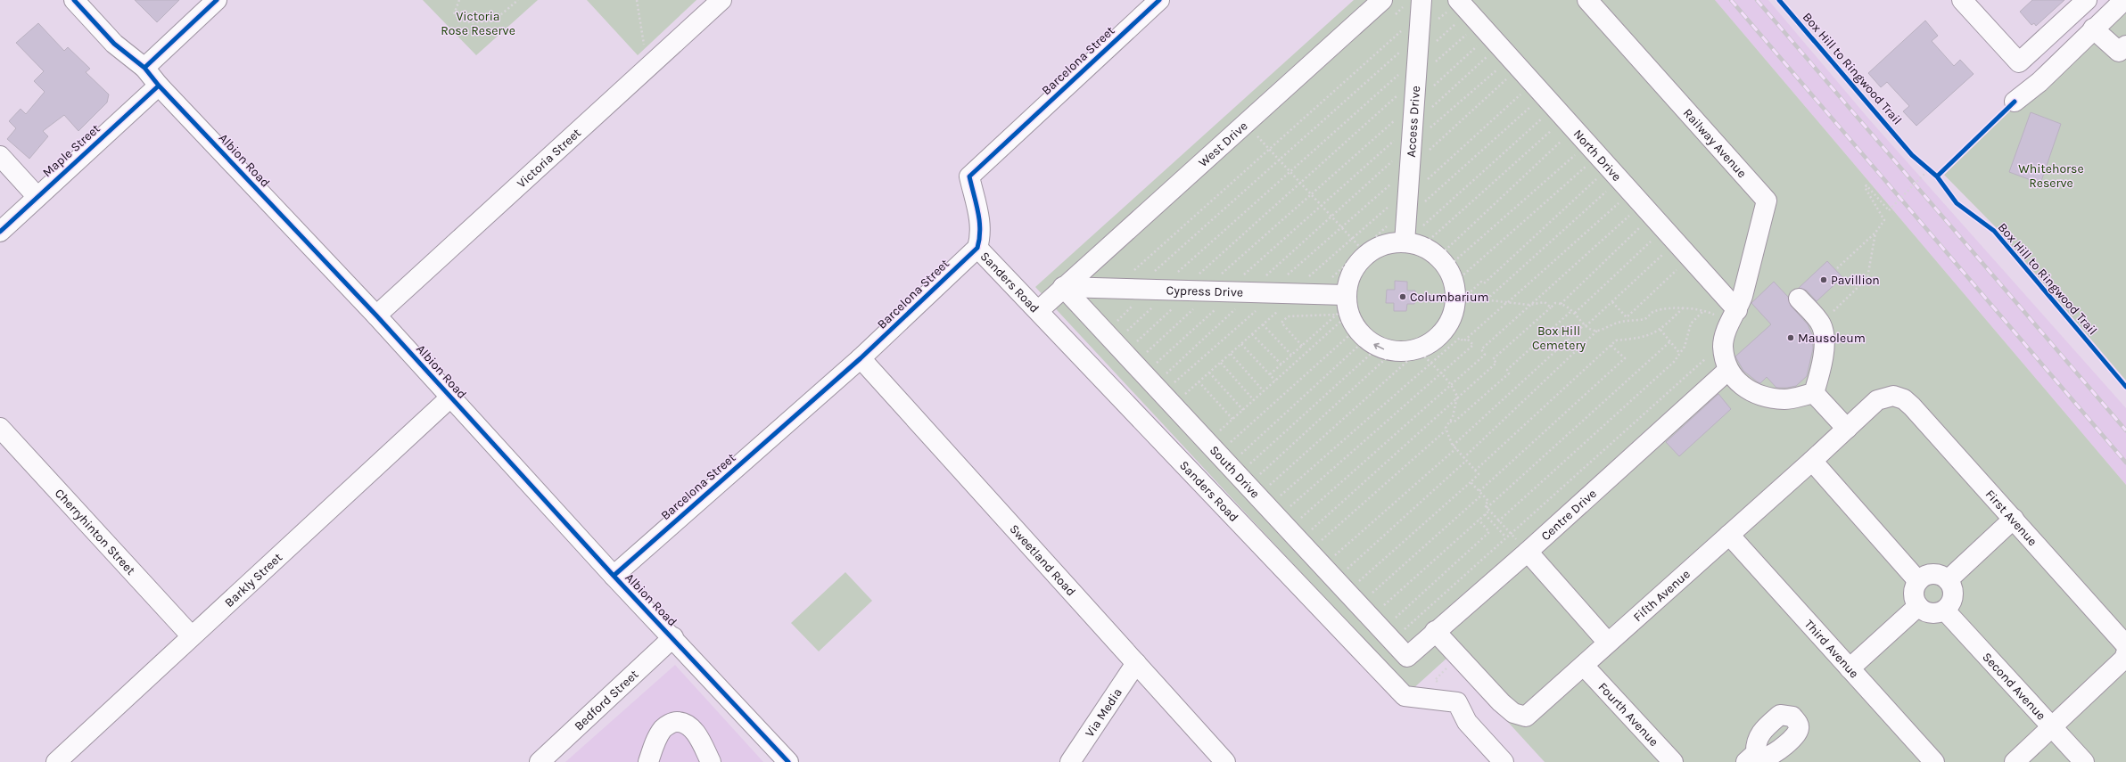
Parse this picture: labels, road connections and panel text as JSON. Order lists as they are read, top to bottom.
{
  "streets": {
    "street": [
      "Barcelona Street",
      "Access Drive",
      "Railway Avenue",
      "West Drive",
      "Maple Street",
      "North Drive",
      "Victoria Street",
      "Albion Road",
      "Sanders Road",
      "South Drive",
      "Centre Drive",
      "First Avenue",
      "Cherryhinton Street",
      "Sweetland Road",
      "Barkly Street",
      "Fifth Avenue",
      "Third Avenue",
      "Second Avenue",
      "Bedford Street",
      "Via Media",
      "Fourth Avenue"
    ],
    "cycle path": ["Box Hill to Ringwood Trail"]
  },
  "crossings": [
    ["Barcelona Street", "Albion Road"],
    ["Barcelona Street", "Sanders Road"],
    ["Barcelona Street", "Sweetland Road"],
    ["Railway Avenue", "North Drive"],
    ["West Drive", "Sanders Road"],
    ["West Drive", "South Drive"],
    ["Maple Street", "Albion Road"],
    ["Victoria Street", "Albion Road"],
    ["Albion Road", "Barkly Street"],
    ["Albion Road", "Bedford Street"],
    ["South Drive", "Centre Drive"],
    ["Centre Drive", "Fifth Avenue"],
    ["First Avenue", "Fifth Avenue"],
    ["Cherryhinton Street", "Barkly Street"],
    ["Sweetland Road", "Via Media"],
    ["Fifth Avenue", "Third Avenue"],
    ["Fifth Avenue", "Fourth Avenue"]
  ],
  "parks": ["Victoria Rose Reserve", "Whitehorse Reserve", "Box Hill Cemetery"],
  "places": ["Pavillion", "Columbarium", "Mausoleum"]
}
